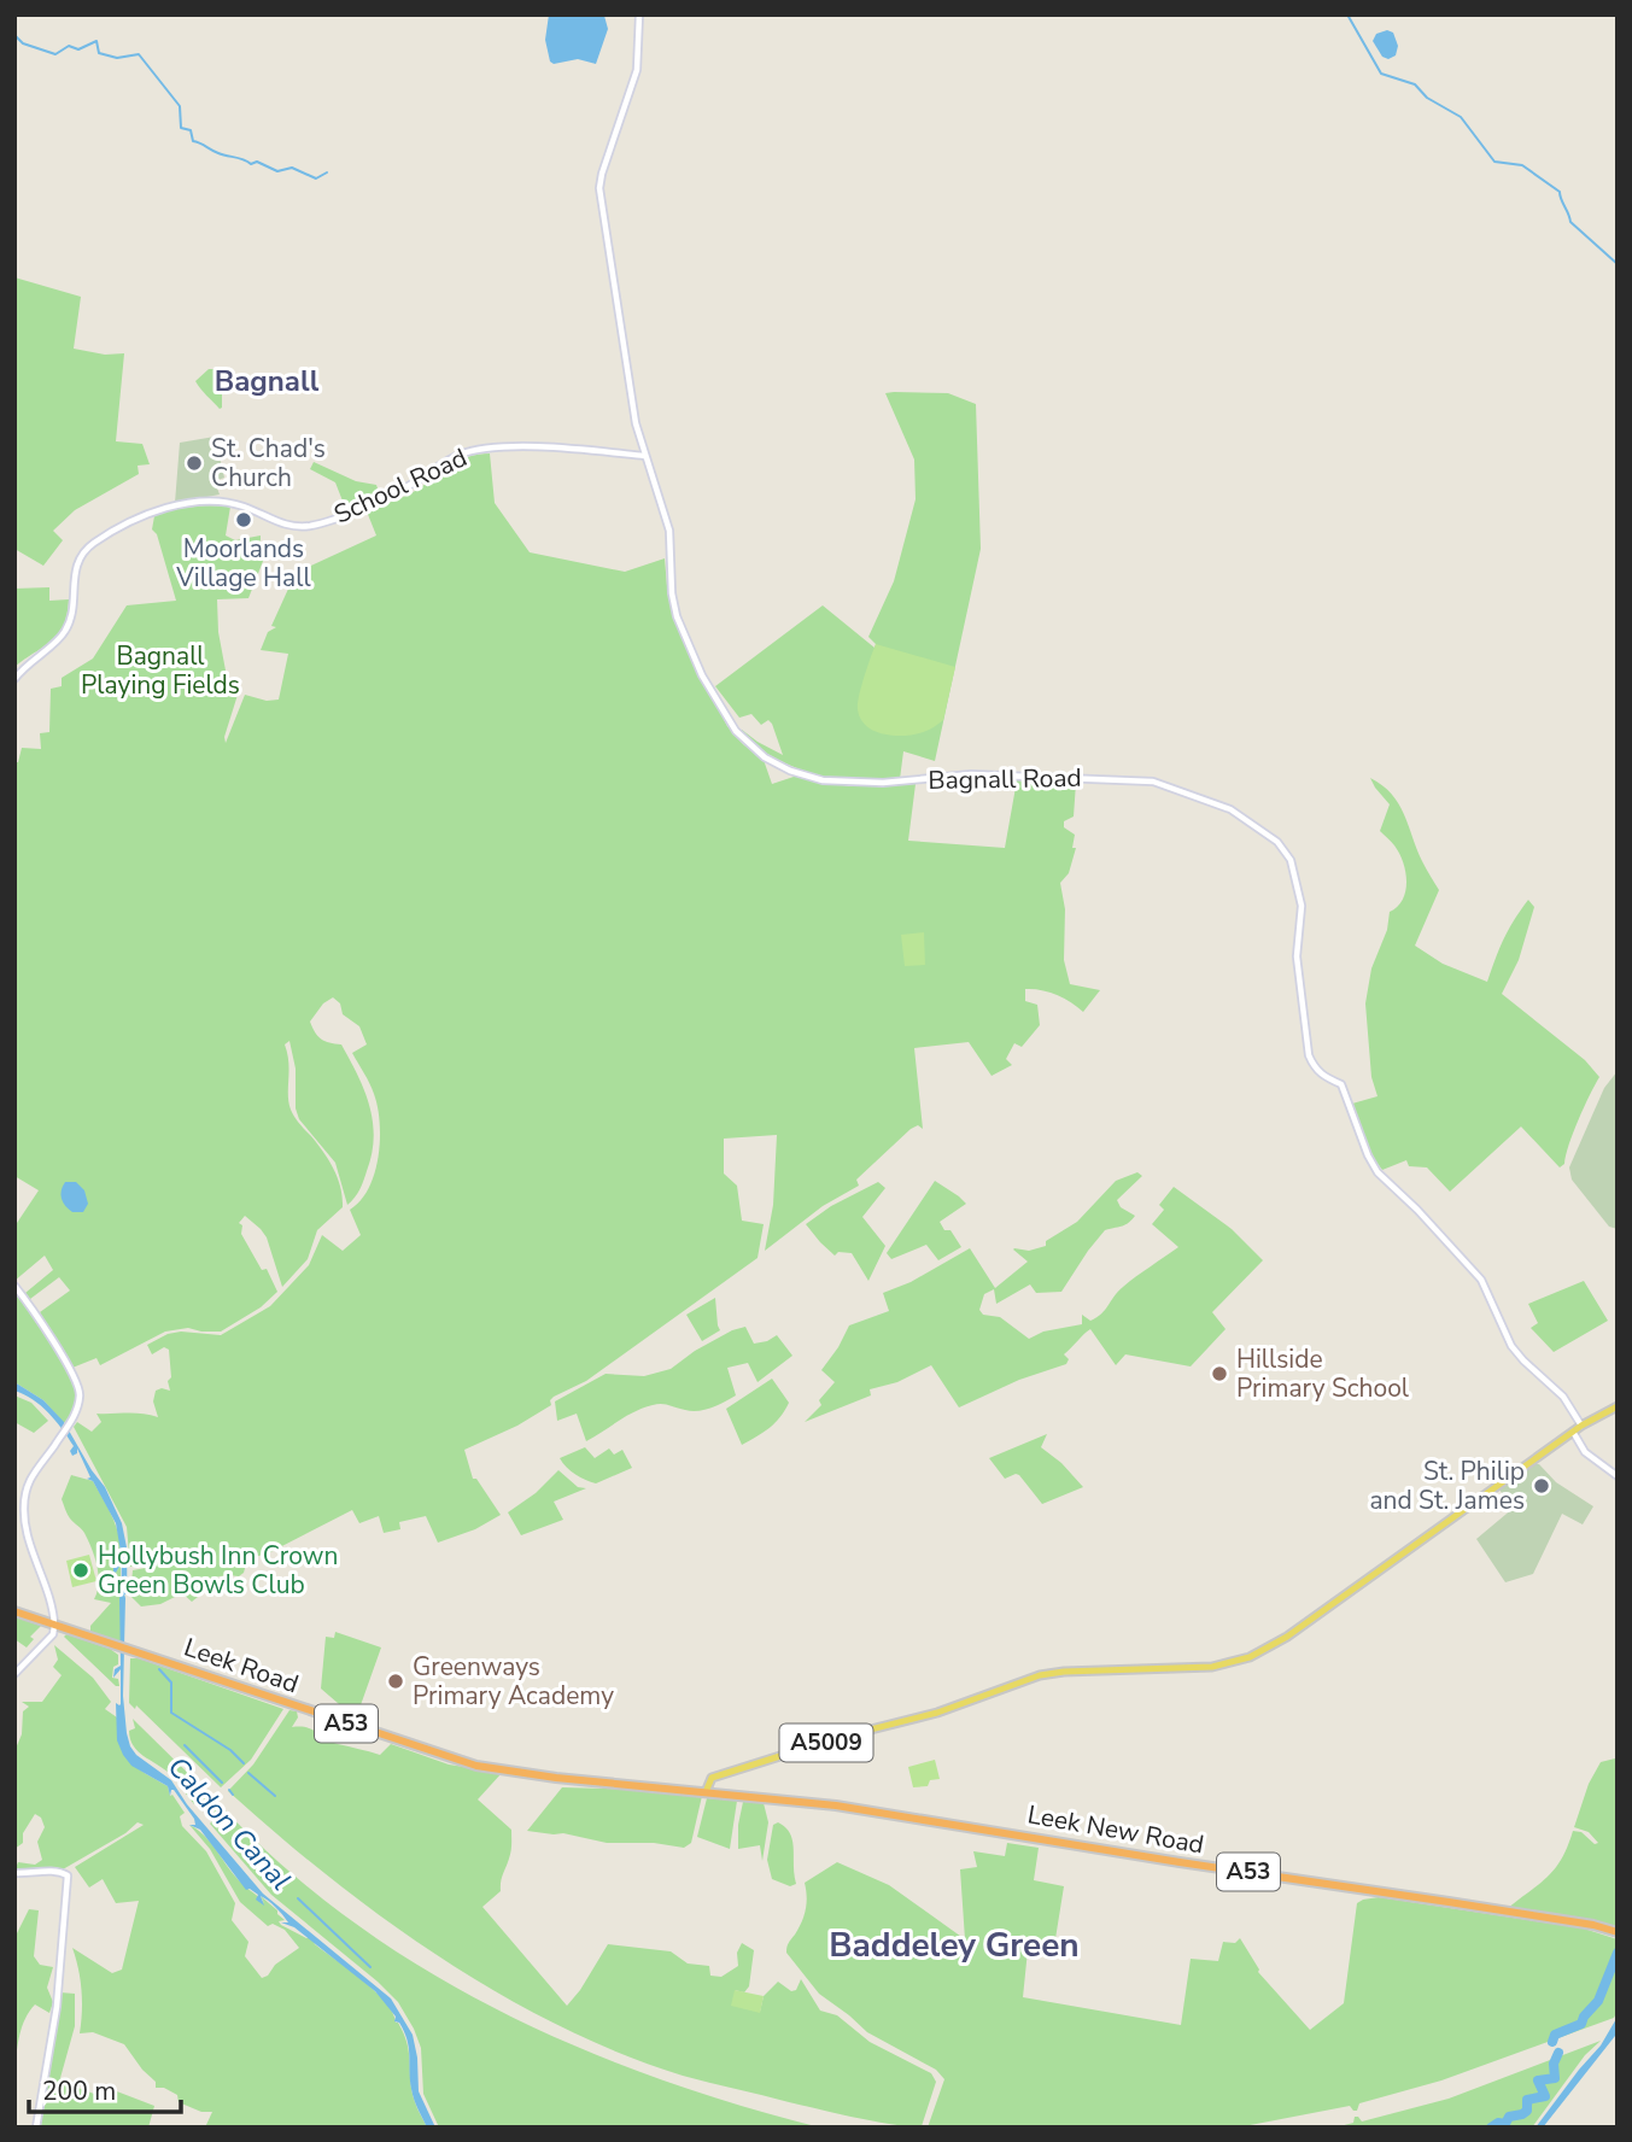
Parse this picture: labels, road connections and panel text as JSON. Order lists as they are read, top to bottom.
{
  "streets": {
    "highway": ["Leek Road", "A53", "Leek New Road"],
    "main road": ["A5009"],
    "street": ["School Road", "Bagnall Road"]
  },
  "crossings": [
    ["School Road", "Bagnall Road"],
    ["Bagnall Road", "A5009"],
    ["Leek Road", "Leek New Road"]
  ],
  "districts": ["Bagnall", "Baddeley Green"],
  "water": ["Caldon Canal"],
  "parks": ["Bagnall Playing Fields"],
  "places": [
    "St. Chad's Church",
    "Moorlands Village Hall",
    "Hillside Primary School",
    "St. Philip and St. James",
    "Hollybush Inn Crown Green Bowls Club",
    "Greenways Primary Academy"
  ],
  "scale_bar": "200 m"
}
